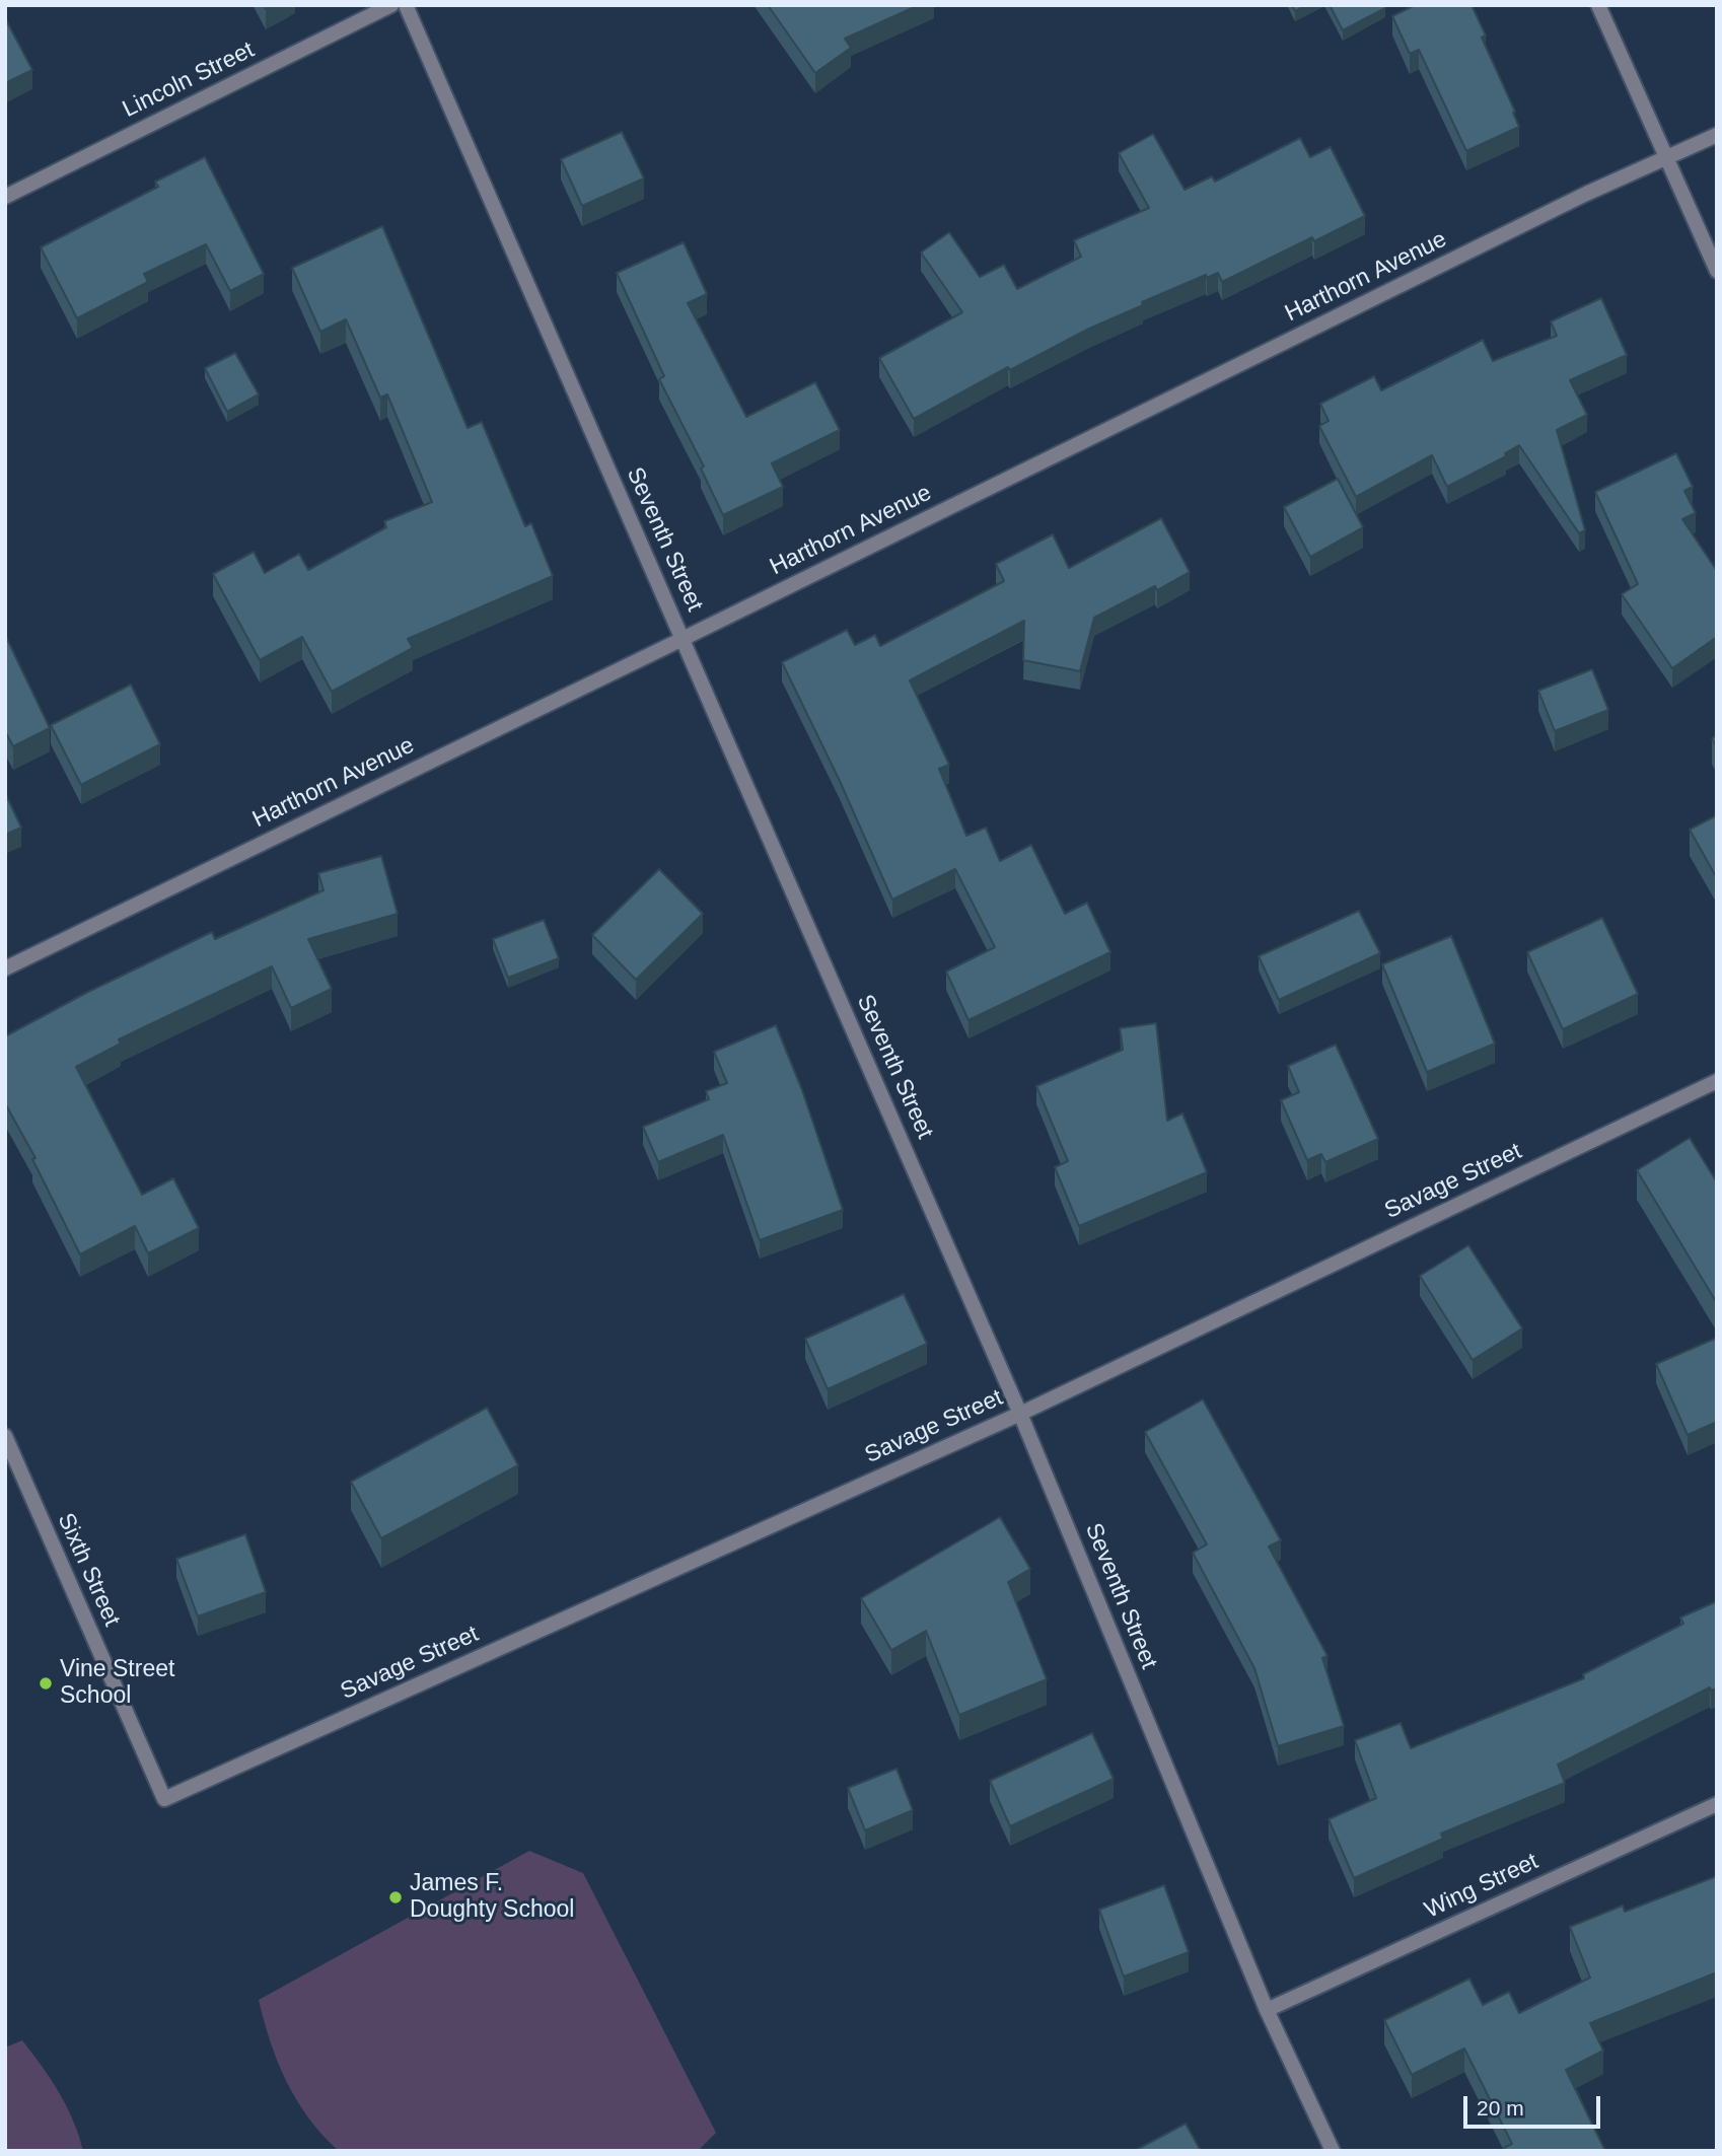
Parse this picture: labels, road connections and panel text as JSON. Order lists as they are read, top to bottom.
{
  "streets": {
    "street": [
      "Lincoln Street",
      "Harthorn Avenue",
      "Seventh Street",
      "Savage Street",
      "Sixth Street",
      "Wing Street"
    ]
  },
  "crossings": [
    ["Harthorn Avenue", "Seventh Street"],
    ["Seventh Street", "Savage Street"],
    ["Seventh Street", "Wing Street"],
    ["Savage Street", "Sixth Street"]
  ],
  "places": ["Vine Street School", "James F. Doughty School"],
  "scale_bar": "20 m"
}
